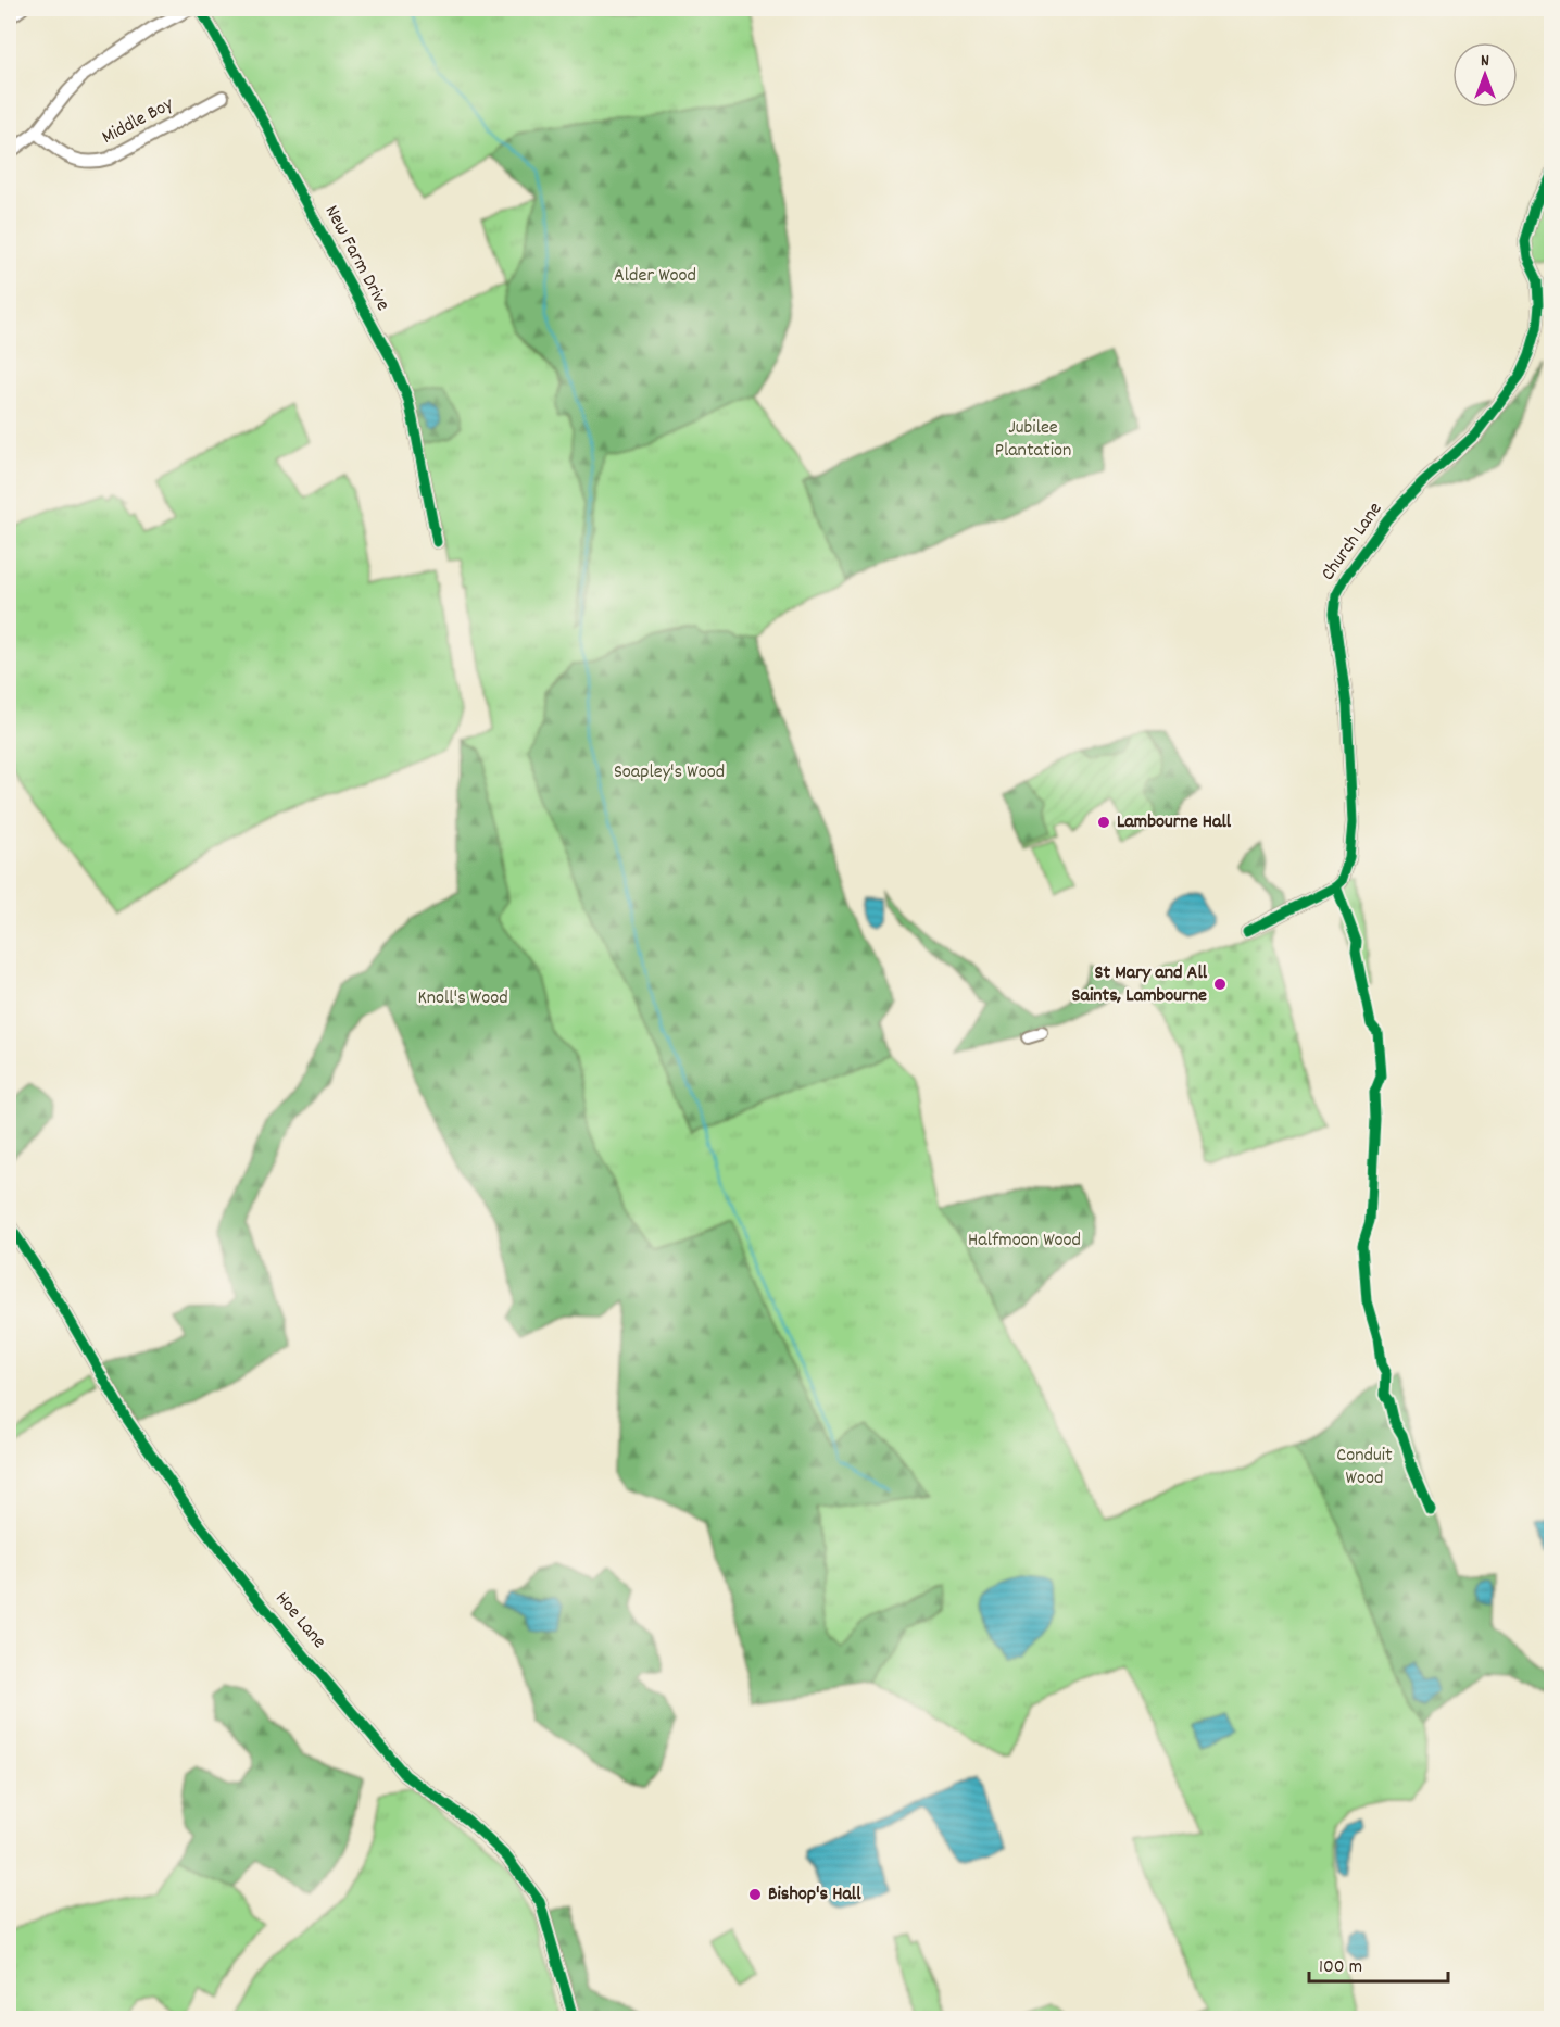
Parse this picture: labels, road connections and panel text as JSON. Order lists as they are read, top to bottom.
{
  "streets": {
    "street": [
      "Middle Boy",
      "New Farm Drive",
      "Church Lane",
      "Hoe Lane"
    ]
  },
  "parks": [
    "Alder Wood",
    "Jubilee Plantation",
    "Soapley's Wood",
    "Knoll's Wood",
    "Halfmoon Wood",
    "Conduit Wood"
  ],
  "places": ["Lambourne Hall", "St Mary and All Saints, Lambourne", "Bishop's Hall"],
  "scale_bar": "100 m",
  "north": "top"
}
